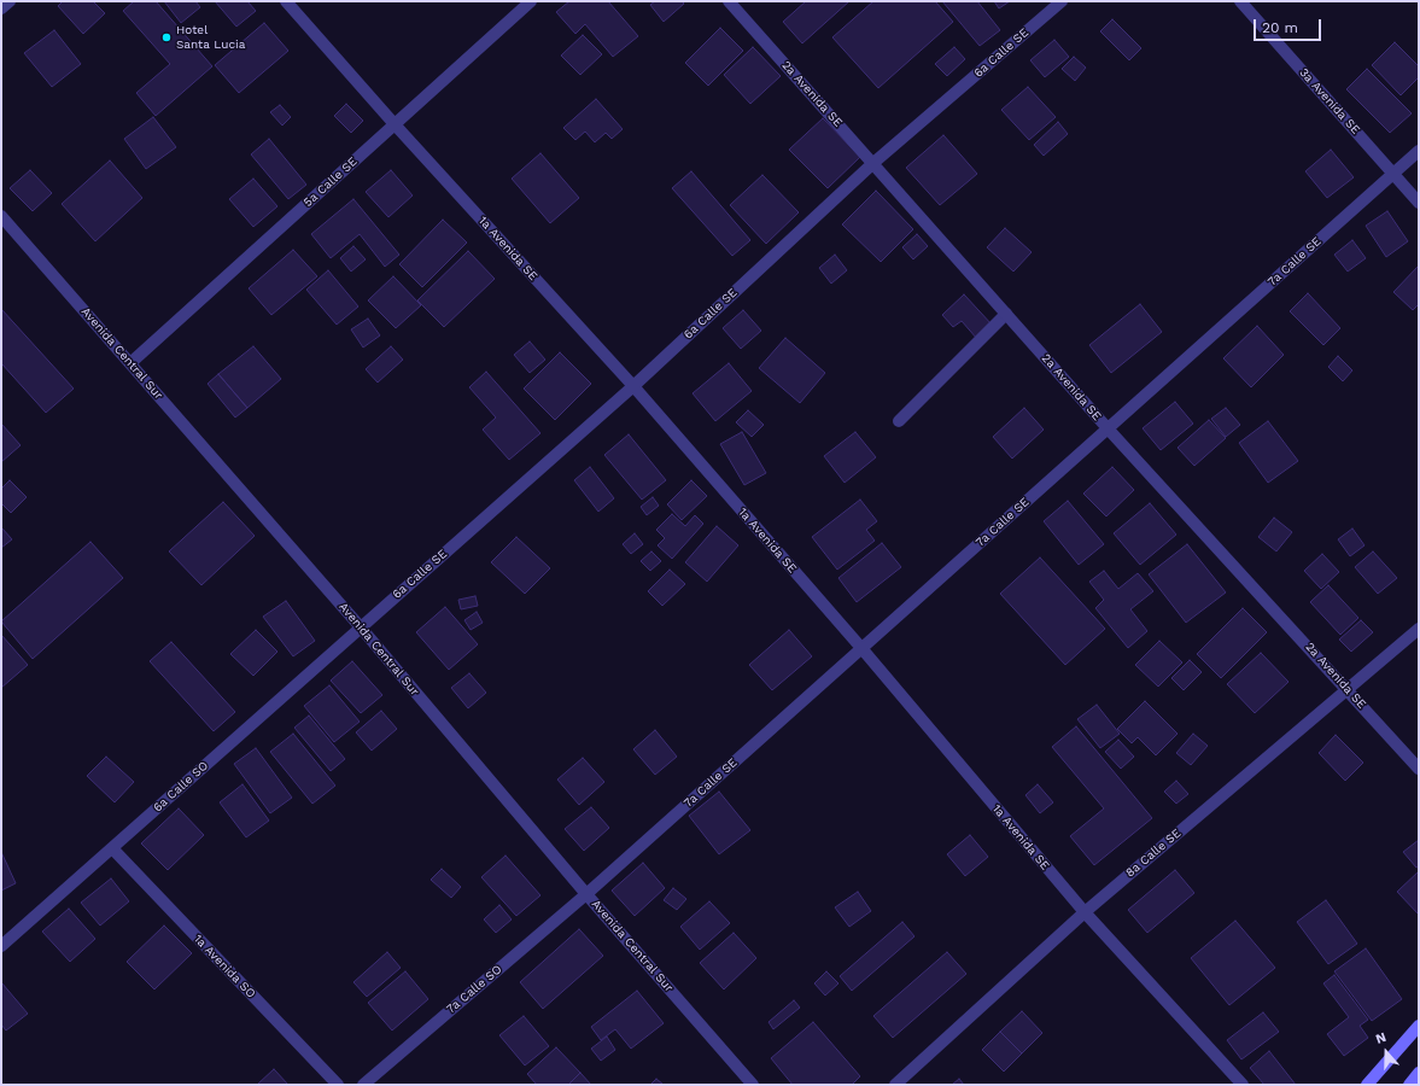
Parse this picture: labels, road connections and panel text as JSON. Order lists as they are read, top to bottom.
{
  "streets": {
    "street": [
      "6a Calle SE",
      "2a Avenida SE",
      "3a Avenida SE",
      "5a Calle SE",
      "1a Avenida SE",
      "7a Calle SE",
      "Avenida Central Sur",
      "6a Calle SO",
      "8a Calle SE",
      "1a Avenida SO",
      "7a Calle SO"
    ]
  },
  "crossings": [
    ["6a Calle SE", "2a Avenida SE"],
    ["6a Calle SE", "1a Avenida SE"],
    ["6a Calle SE", "Avenida Central Sur"],
    ["6a Calle SE", "6a Calle SO"],
    ["2a Avenida SE", "7a Calle SE"],
    ["2a Avenida SE", "8a Calle SE"],
    ["3a Avenida SE", "7a Calle SE"],
    ["5a Calle SE", "1a Avenida SE"],
    ["5a Calle SE", "Avenida Central Sur"],
    ["1a Avenida SE", "7a Calle SE"],
    ["1a Avenida SE", "8a Calle SE"],
    ["7a Calle SE", "Avenida Central Sur"],
    ["7a Calle SE", "7a Calle SO"],
    ["Avenida Central Sur", "6a Calle SO"],
    ["Avenida Central Sur", "7a Calle SO"],
    ["6a Calle SO", "1a Avenida SO"]
  ],
  "places": ["Hotel Santa Lucia"],
  "scale_bar": "20 m",
  "north": "top"
}
